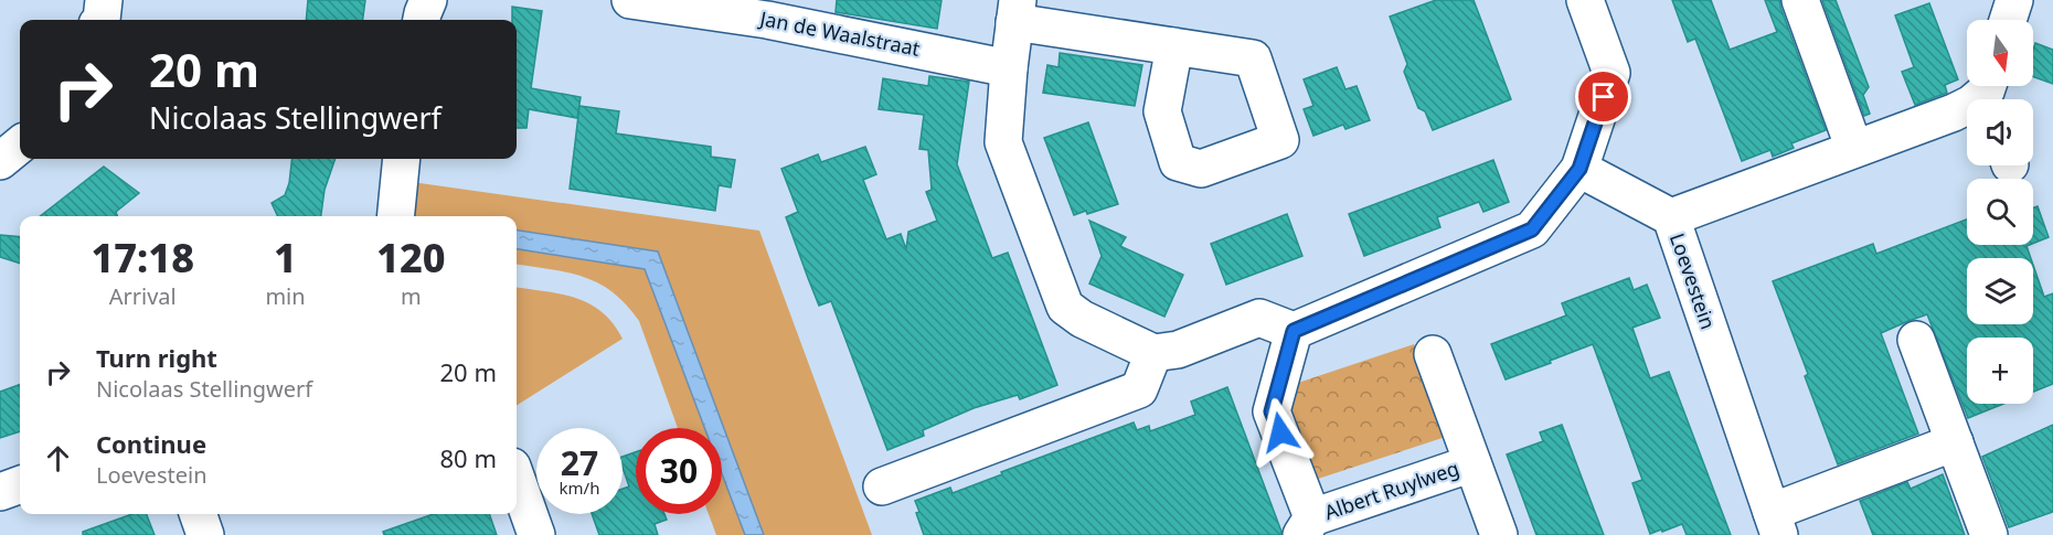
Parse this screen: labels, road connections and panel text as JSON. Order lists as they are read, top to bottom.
{
  "streets": {
    "street": ["Jan de Waalstraat", "Loevestein", "Albert Ruylweg"]
  },
  "north": "bottom",
  "page": {
    "map_buttons": "+",
    "turn": ["20 m", "Nicolaas Stellingwerf"],
    "eta": [
      "17:18",
      "Arrival",
      "1",
      "min",
      "120",
      "m"
    ],
    "list": [
      {
        "name": "Turn right",
        "note": "Nicolaas Stellingwerf",
        "value": "20 m"
      },
      {
        "name": "Continue",
        "note": "Loevestein",
        "value": "80 m"
      }
    ],
    "speed": "27 km/h",
    "limit": "30"
  }
}
